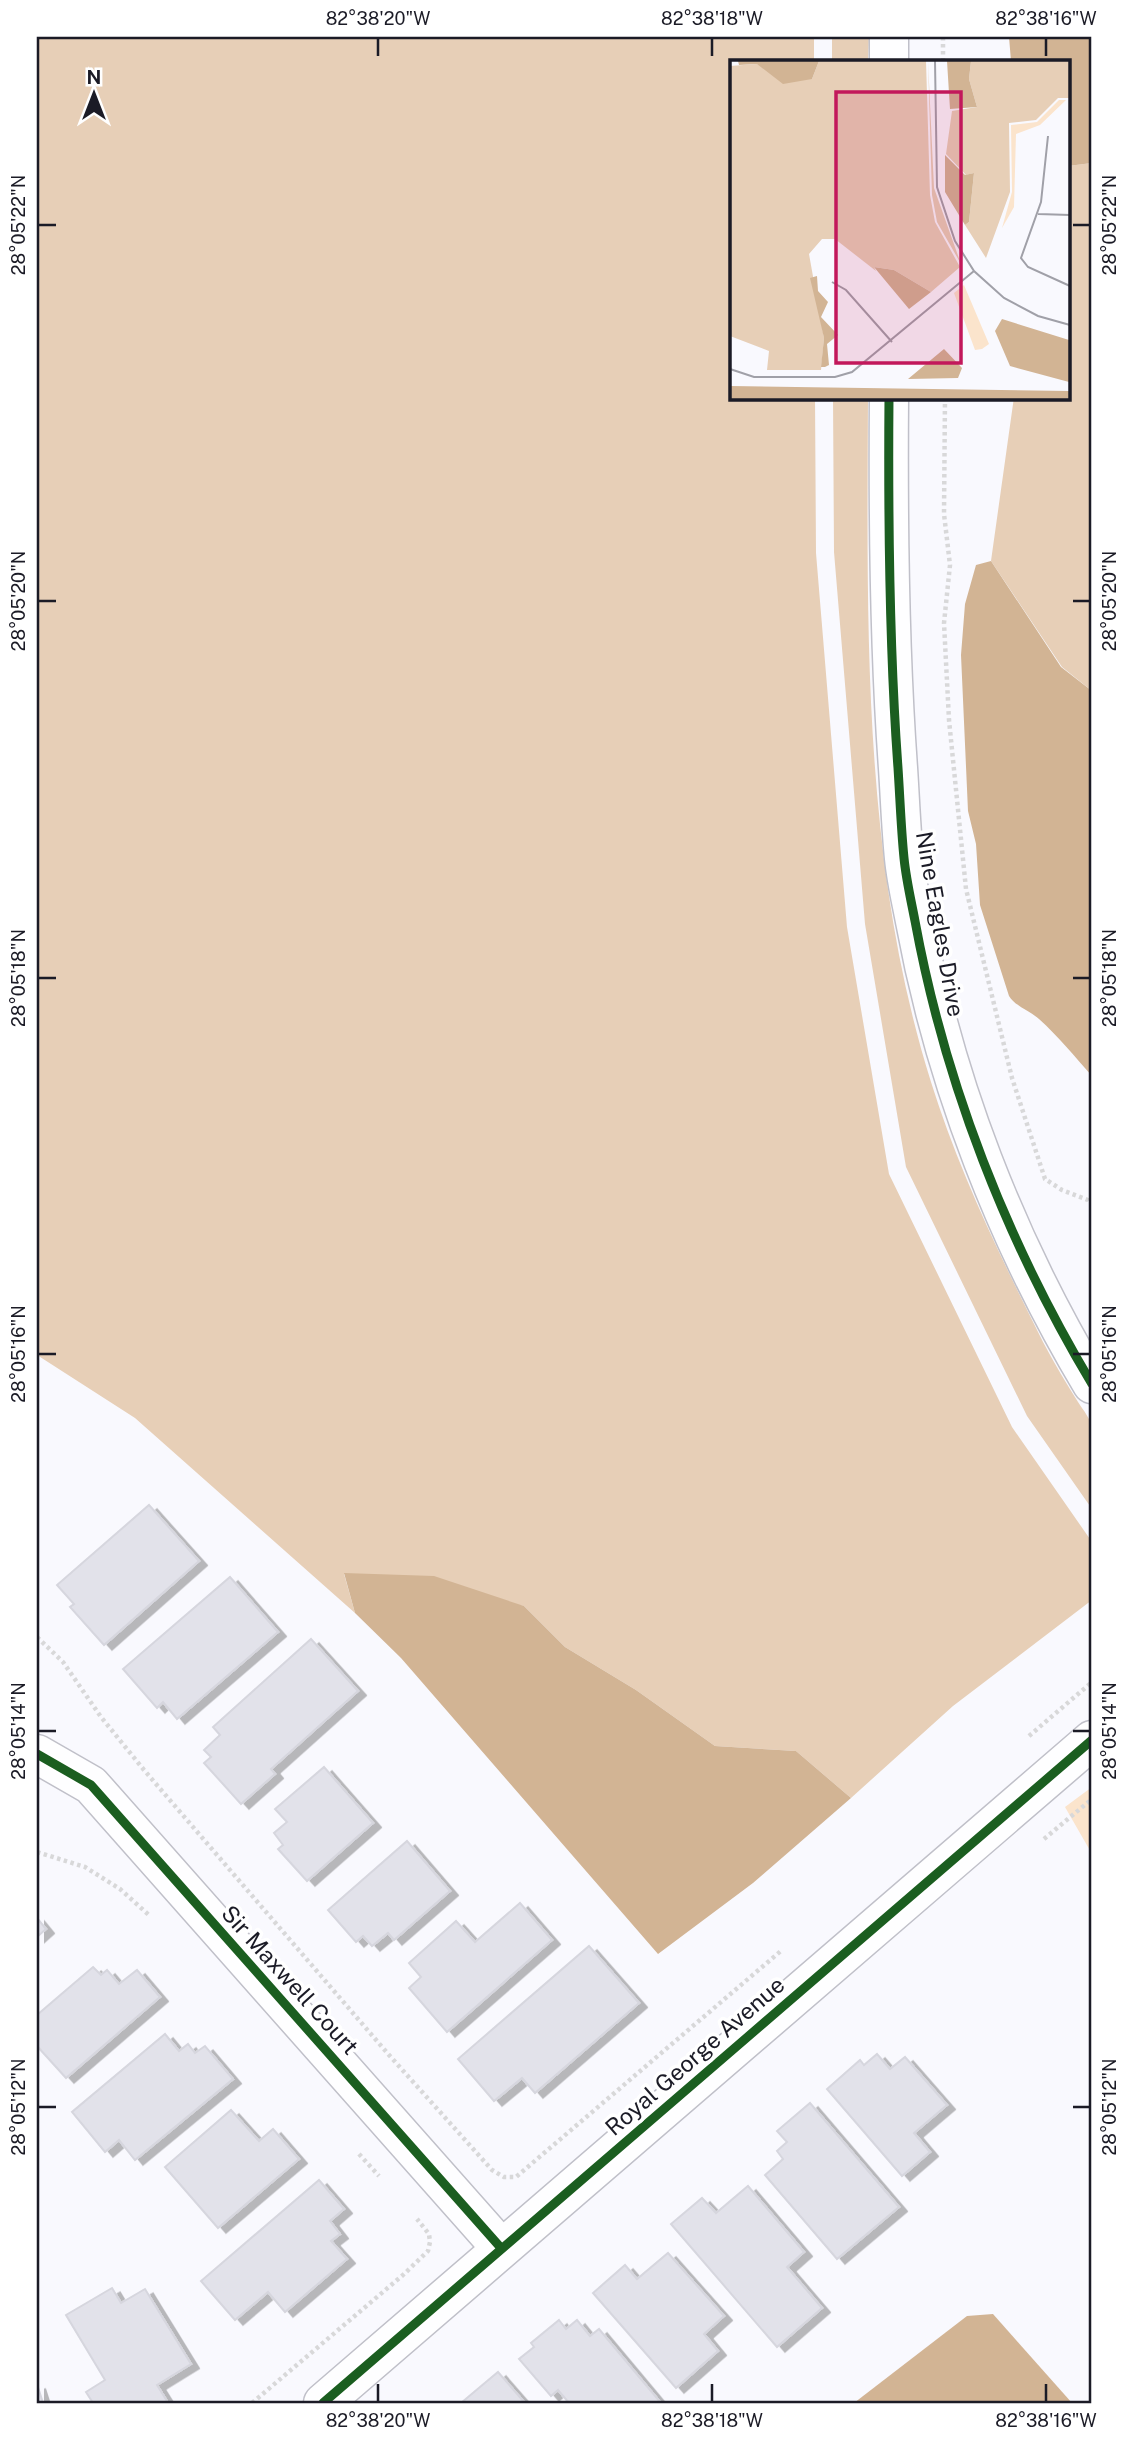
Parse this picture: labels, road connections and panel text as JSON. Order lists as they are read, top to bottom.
{
  "streets": {
    "street": ["Nine Eagles Drive", "Sir Maxwell Court", "Royal George Avenue"]
  },
  "crossings": [
    ["Sir Maxwell Court", "Royal George Avenue"]
  ],
  "north": "top",
  "coordinates": [
    "82°38'20\"W",
    "82°38'18\"W",
    "82°38'16\"W",
    "28°05'22\"N",
    "28°05'20\"N",
    "28°05'18\"N",
    "28°05'16\"N",
    "28°05'14\"N",
    "28°05'12\"N"
  ]
}
